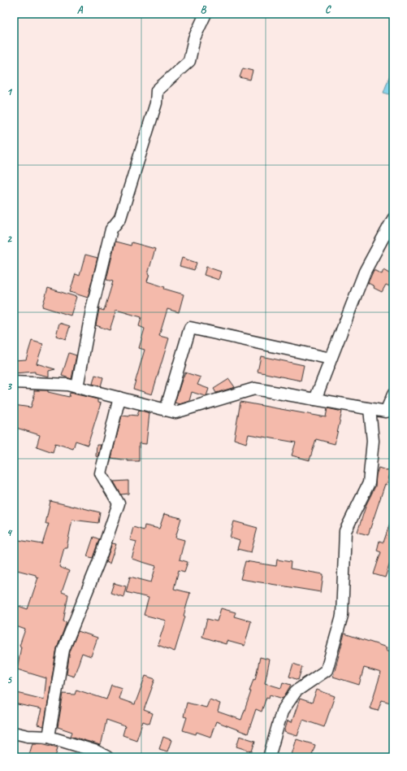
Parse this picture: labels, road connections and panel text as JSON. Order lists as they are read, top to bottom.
{
  "grid": {
    "columns": ["A", "B", "C"],
    "rows": [
      "1",
      "2",
      "3",
      "4",
      "5"
    ]
  }
}
